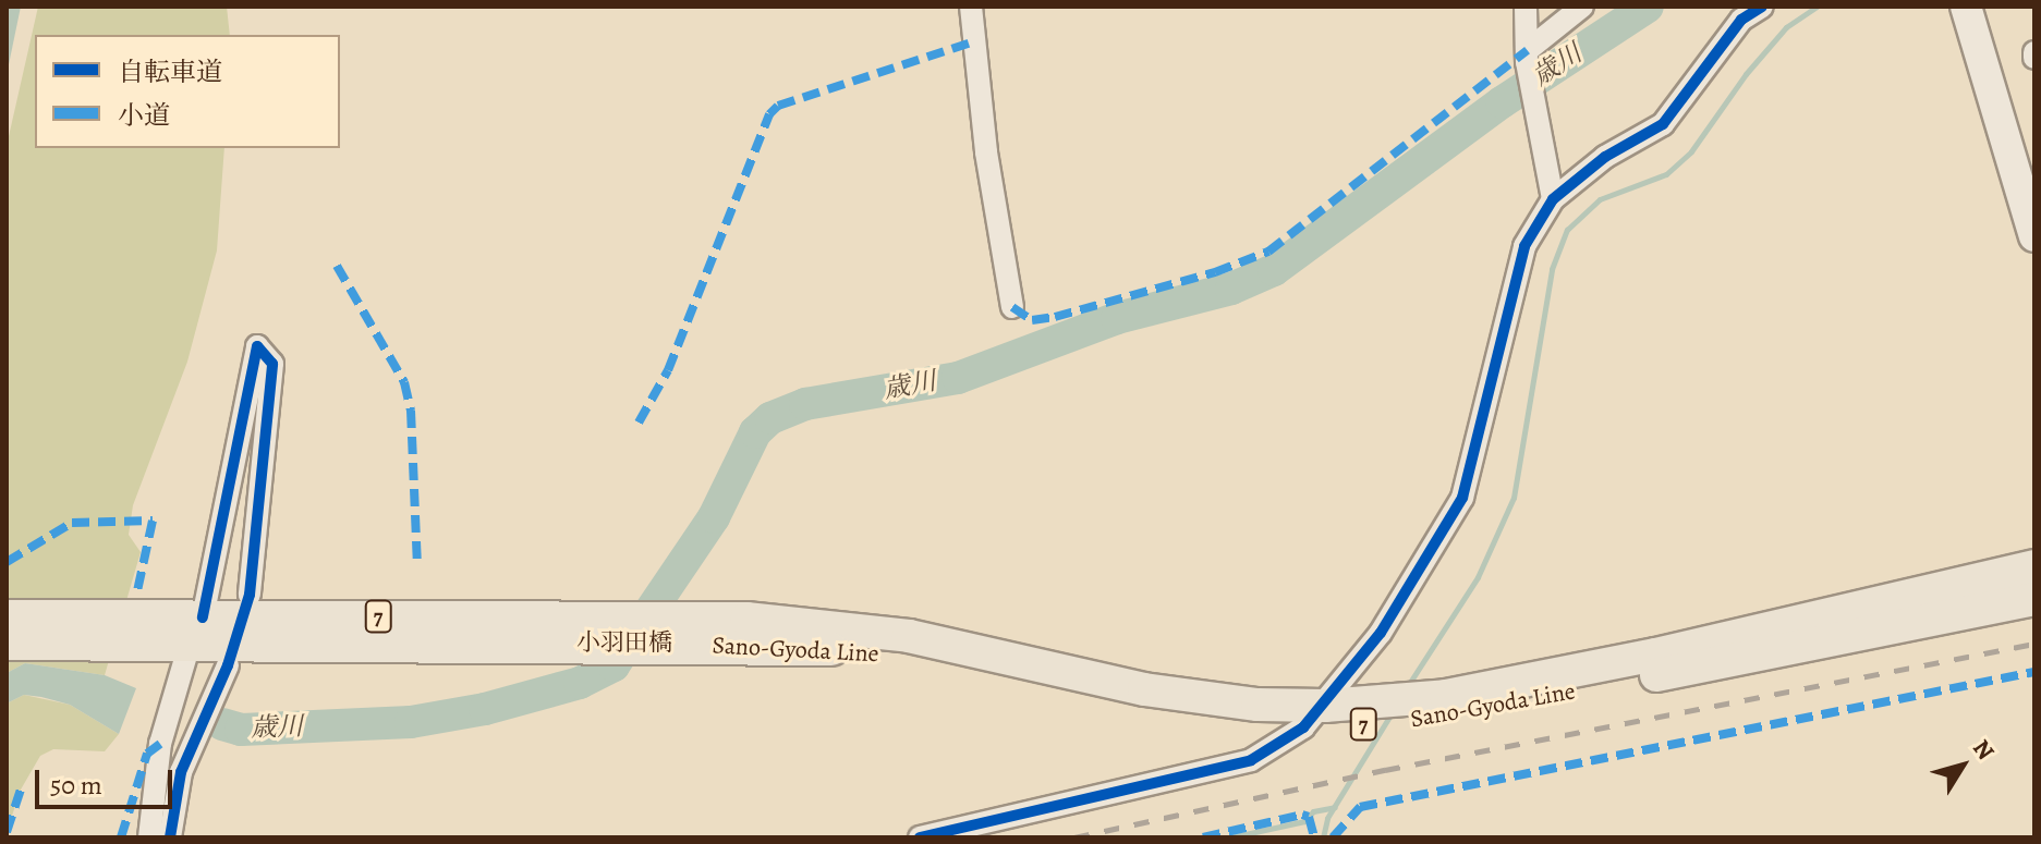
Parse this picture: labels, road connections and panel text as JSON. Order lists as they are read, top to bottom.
{
  "streets": {
    "main road": ["7", "小羽田橋", "Sano-Gyoda Line"]
  },
  "crossings": [
    ["7", "小羽田橋"],
    ["小羽田橋", "Sano-Gyoda Line"]
  ],
  "water": ["歳川"],
  "legend": ["自転車道", "小道"],
  "scale_bar": "50 m",
  "north": "top right"
}
